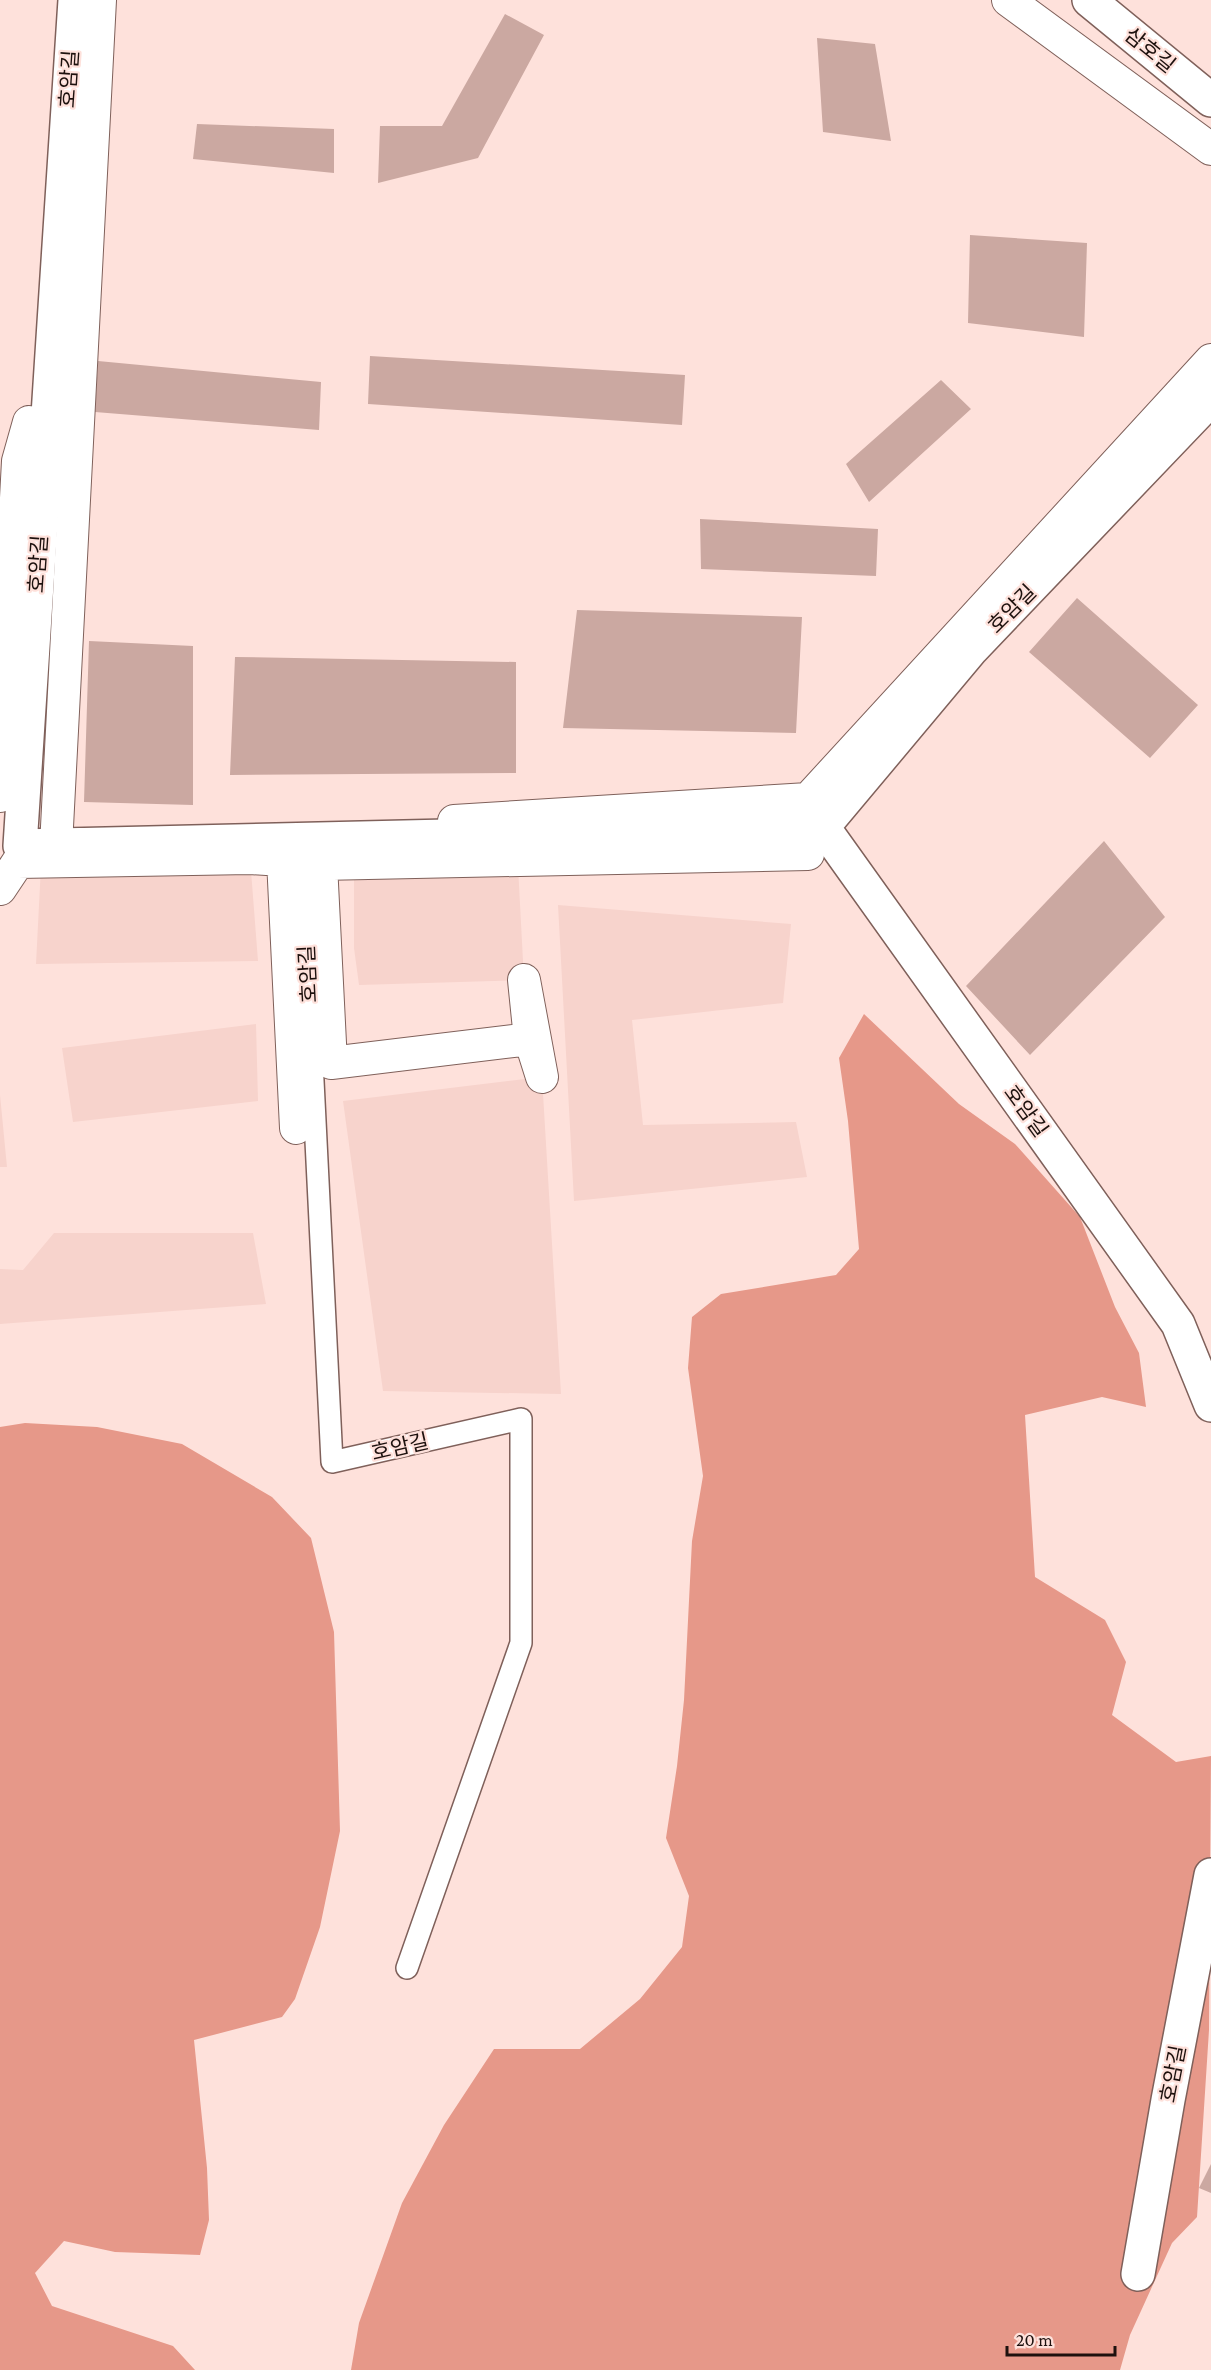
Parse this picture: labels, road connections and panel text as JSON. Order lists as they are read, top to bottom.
{
  "streets": {
    "street": ["삼호길", "호암길"]
  },
  "scale_bar": "20 m"
}
